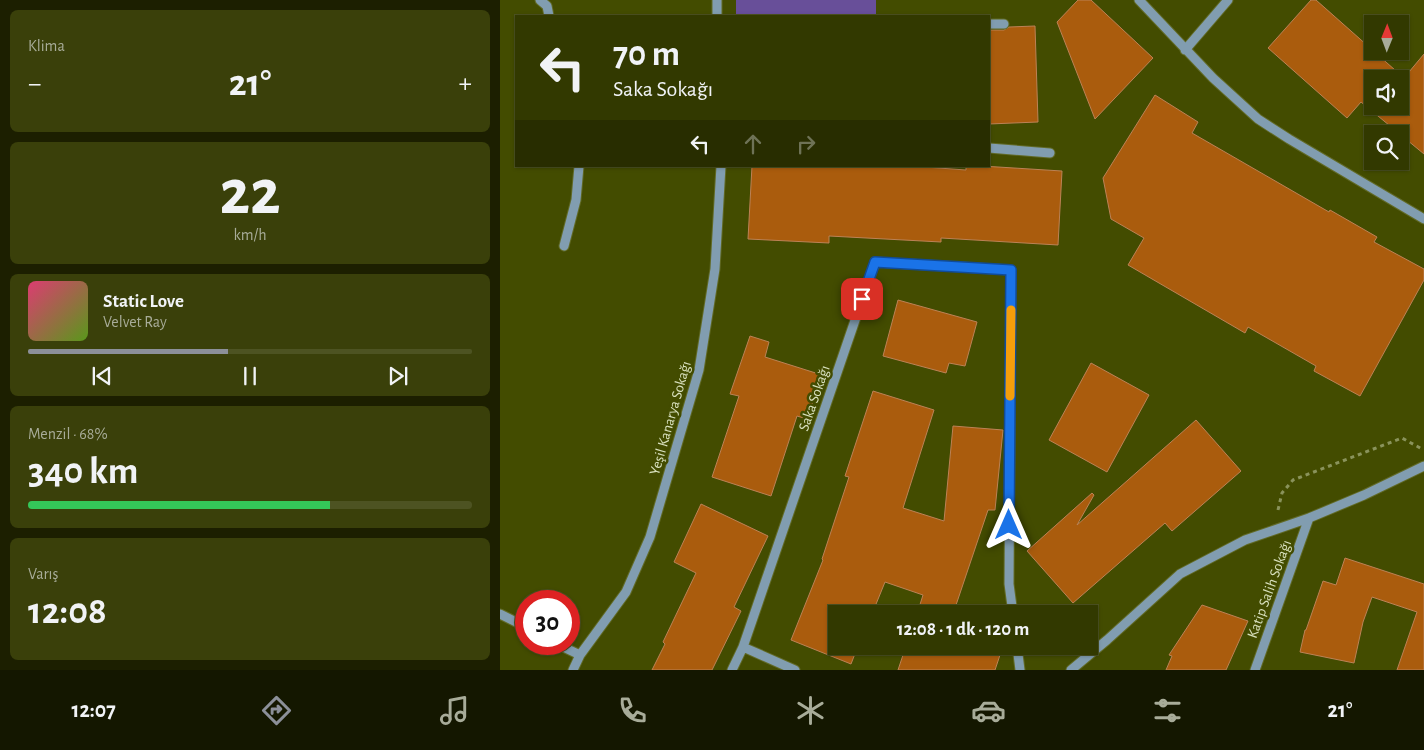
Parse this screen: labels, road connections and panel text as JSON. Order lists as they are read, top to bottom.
{
  "streets": {
    "street": ["Saka Sokağı", "Yeşil Kanarya Sokağı", "Katip Salih Sokağı"]
  },
  "north": "top",
  "page": {
    "tile": [
      "Klima",
      ["22", "km/h"],
      ["Menzil · 68%", "340 km"],
      ["Varış", "12:08"]
    ],
    "turn": ["70 m", "Saka Sokağı"],
    "heat": ["−", "21°", "+"],
    "song": ["Static Love", "Velvet Ray"],
    "limit": "30",
    "trip": "12:08 · 1 dk · 120 m",
    "tabs": ["12:07", "21°"]
  }
}
